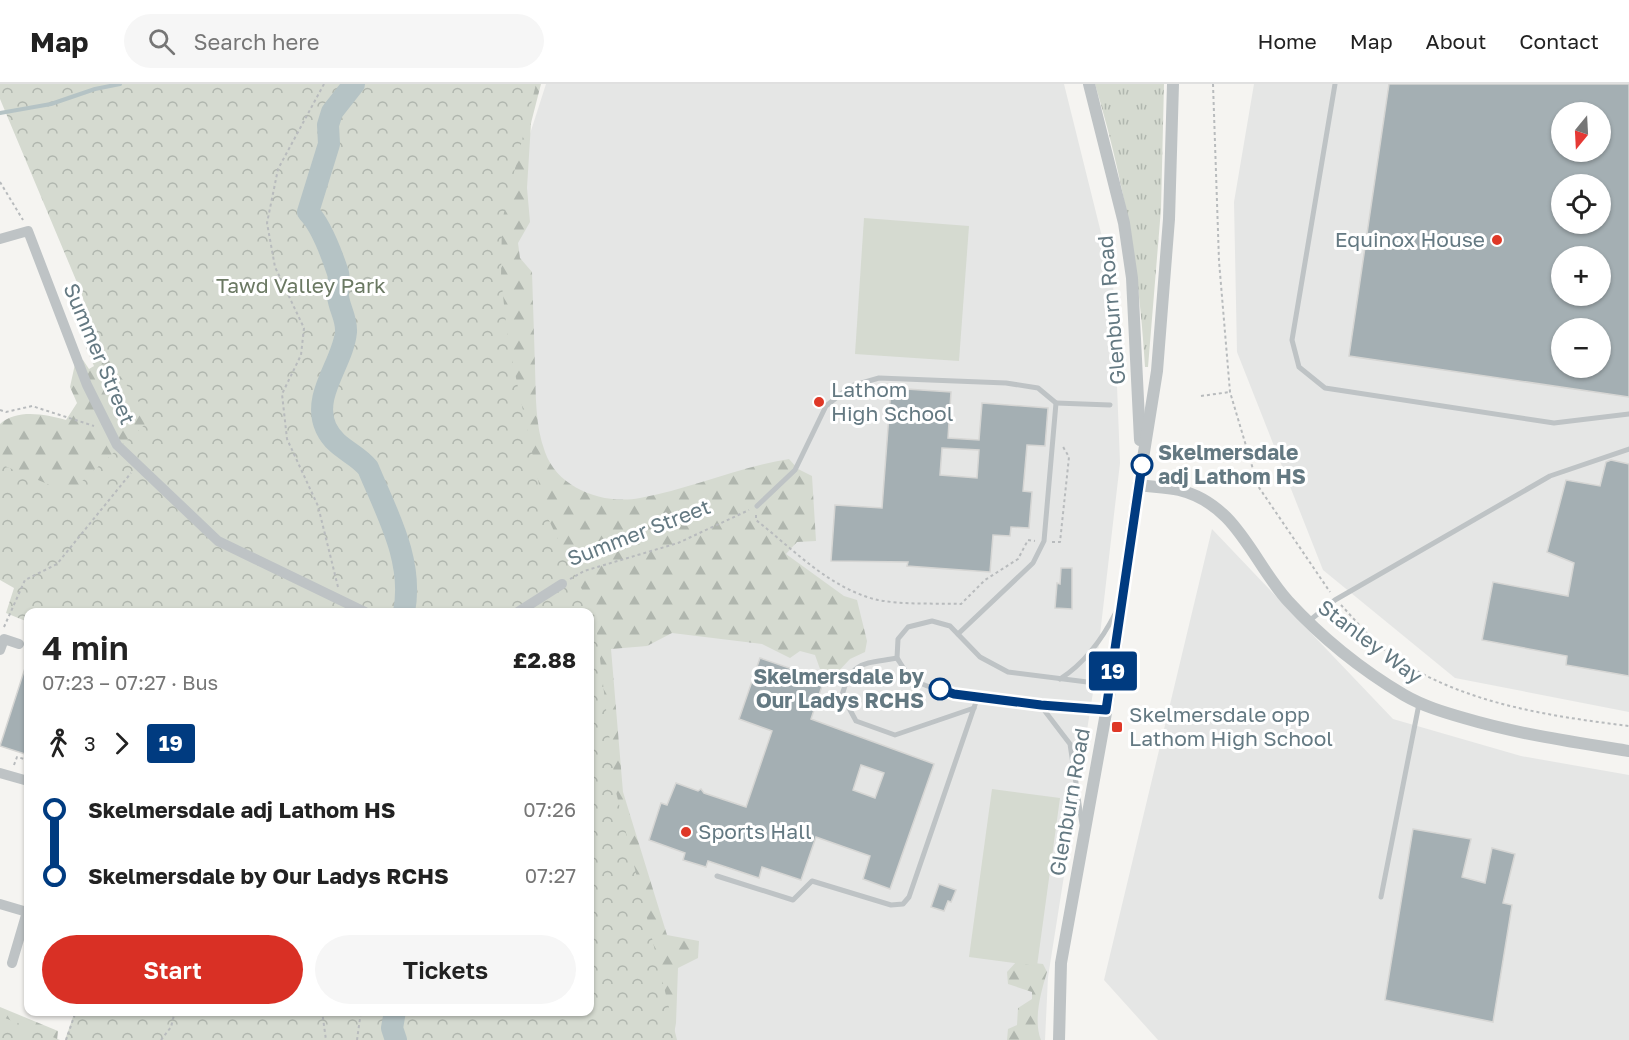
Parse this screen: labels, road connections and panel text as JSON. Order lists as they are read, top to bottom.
{
  "streets": {
    "street": ["Glenburn Road", "Summer Street", "Stanley Way"]
  },
  "crossings": [
    ["Glenburn Road", "Stanley Way"]
  ],
  "parks": ["Tawd Valley Park"],
  "places": {
    "other": [
      "Equinox House",
      "Lathom High School",
      "Skelmersdale adj Lathom HS",
      "Skelmersdale by Our Ladys RCHS",
      "Sports Hall"
    ],
    "transit": ["Skelmersdale opp Lathom High School"]
  },
  "lines": ["bus line 19"],
  "north": "bottom",
  "page": {
    "header": "Map",
    "search": "Search here",
    "nav": [
      "Home",
      "Map",
      "About",
      "Contact"
    ],
    "on_map": "19",
    "map_buttons": ["+", "−"],
    "heading": ["4 min", "07:23 – 07:27 · Bus", "£2.88"],
    "legs": ["3", "19"],
    "list": [
      {
        "name": "Skelmersdale adj Lathom HS",
        "value": "07:26"
      },
      {
        "name": "Skelmersdale by Our Ladys RCHS",
        "value": "07:27"
      }
    ],
    "buttons": ["Start", "Tickets"]
  }
}
